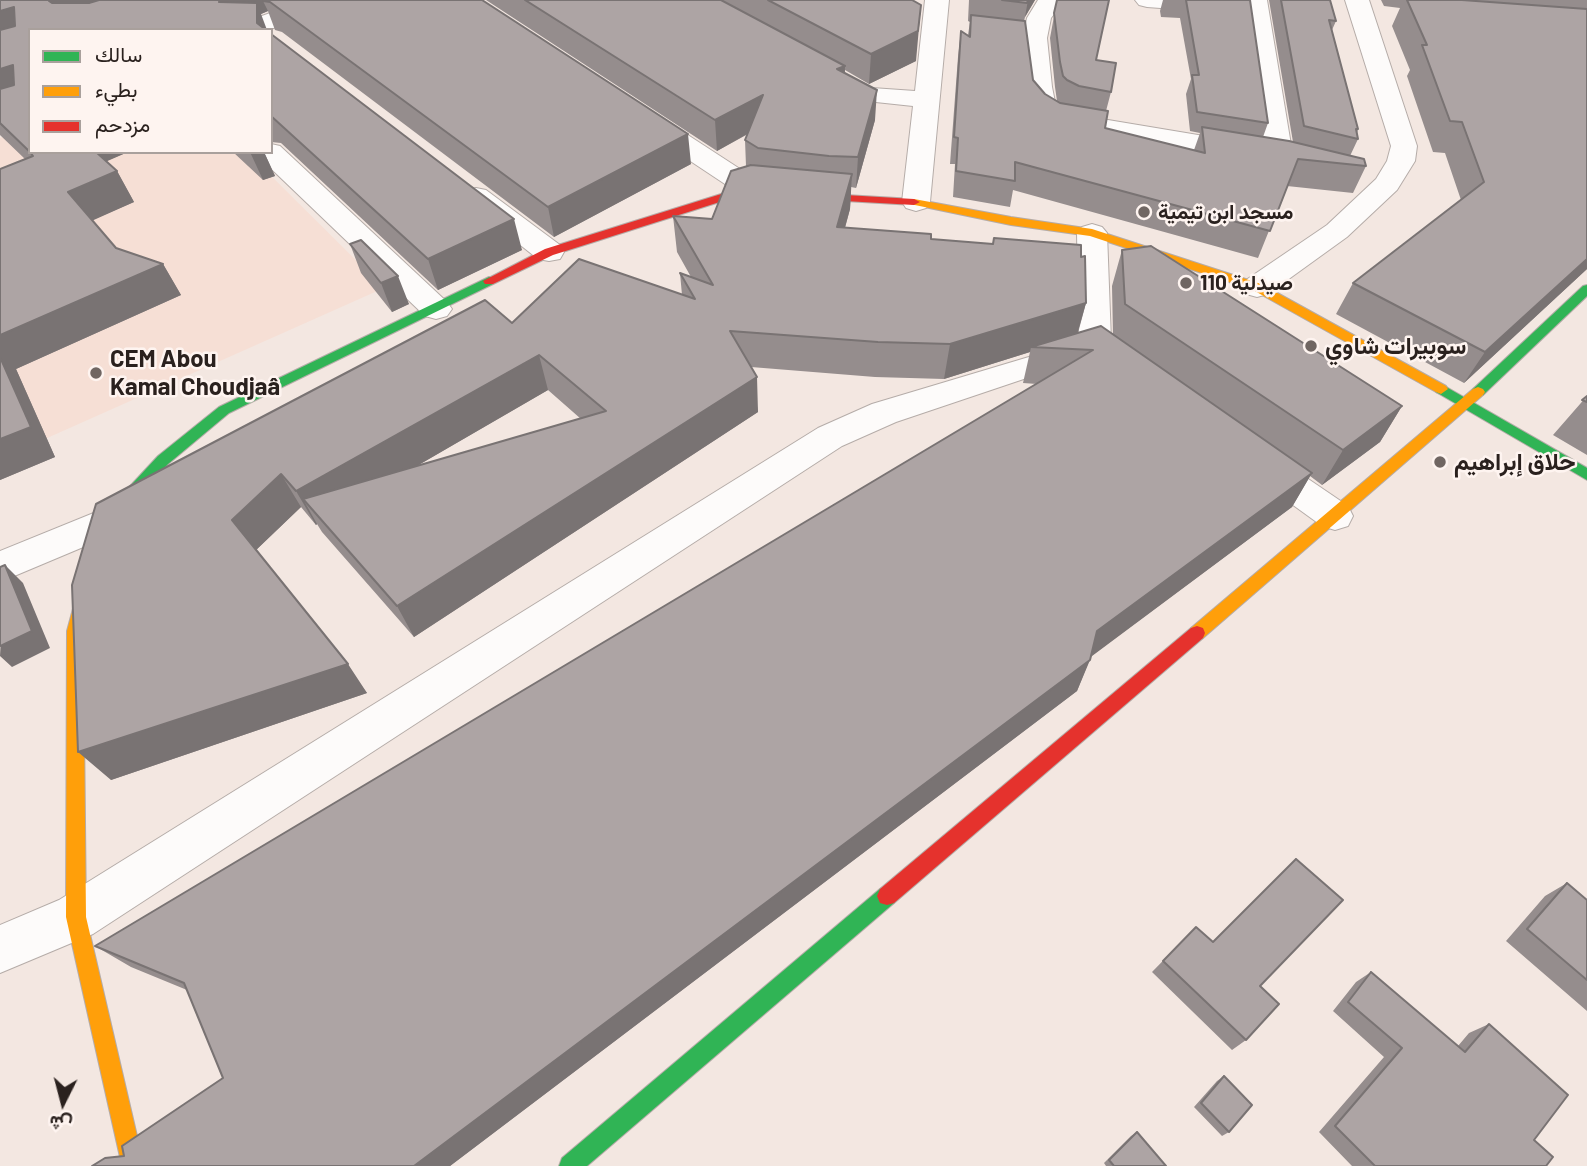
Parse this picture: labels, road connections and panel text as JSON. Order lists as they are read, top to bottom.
{
  "places": [
    "مسجد ابن تيمية",
    "صيدلية 110",
    "سوبيرات شاوي",
    "CEM Abou Kamal Choudjaâ",
    "حلاق إبراهيم"
  ],
  "legend": ["سالك", "بطيء", "مزدحم"],
  "north": "bottom"
}
